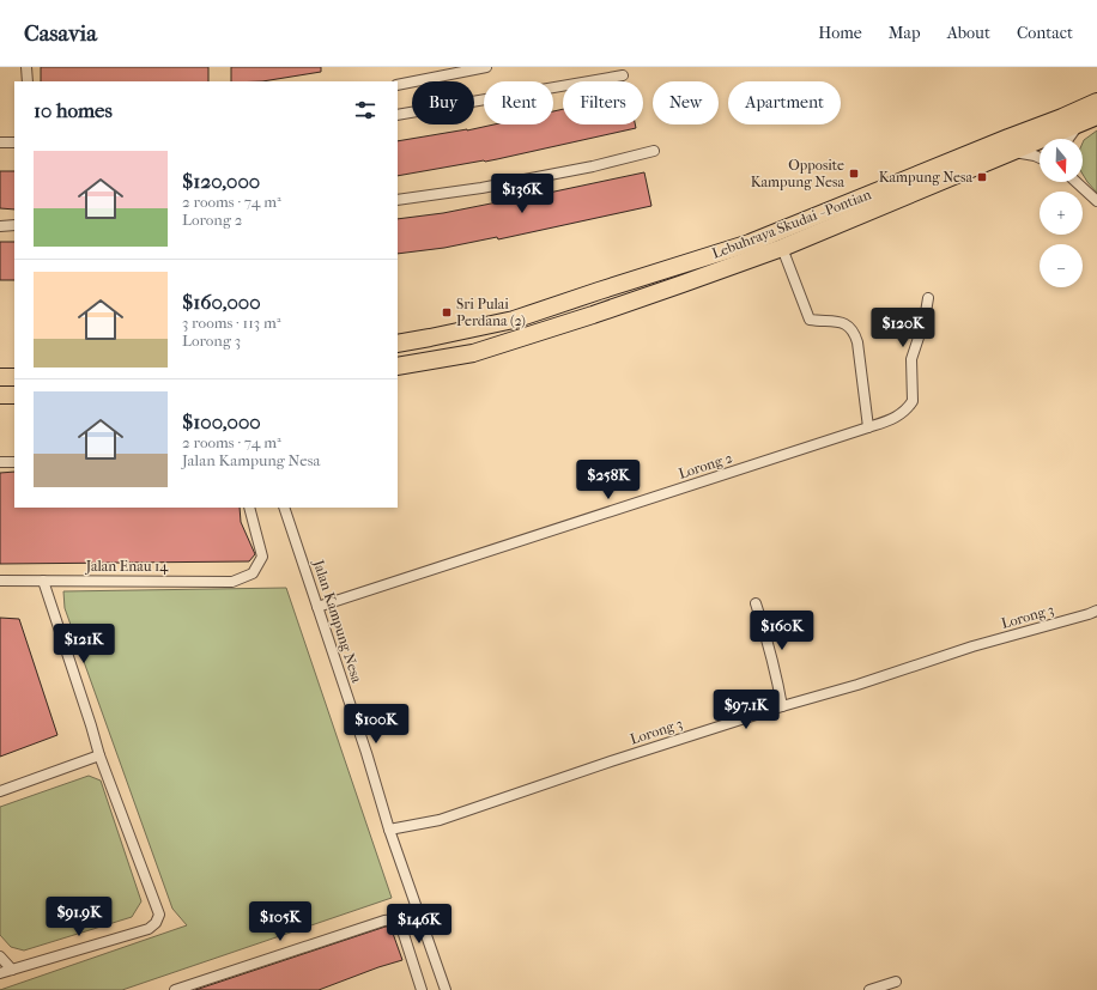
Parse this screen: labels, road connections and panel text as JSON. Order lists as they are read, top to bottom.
{
  "streets": {
    "highway": ["Lebuhraya Skudai - Pontian"],
    "street": [
      "Lorong 2",
      "Jalan Enau 14",
      "Lorong 3",
      "Jalan Kampung Nesa"
    ]
  },
  "crossings": [
    ["Lorong 2", "Jalan Kampung Nesa"],
    ["Lorong 3", "Jalan Kampung Nesa"]
  ],
  "places": {
    "transit": ["Opposite Kampung Nesa", "Kampung Nesa", "Sri Pulai Perdana (2)"]
  },
  "north": "bottom",
  "page": {
    "header": "Casavia",
    "nav": [
      "Home",
      "Map",
      "About",
      "Contact"
    ],
    "chip": [
      "Buy",
      "Rent",
      "Filters",
      "New",
      "Apartment"
    ],
    "heading": "10 homes",
    "map_buttons": ["+", "−"],
    "list": [
      {
        "name": "$120,000",
        "note": "2 rooms · 74 m² · Lorong 2"
      },
      {
        "name": "$160,000",
        "note": "3 rooms · 113 m² · Lorong 3"
      },
      {
        "name": "$100,000",
        "note": "2 rooms · 74 m² · Jalan Kampung Nesa"
      }
    ],
    "price": [
      "$136K",
      "$120K",
      "$258K",
      "$160K",
      "$121K",
      "$97.1K",
      "$100K",
      "$91.9K",
      "$105K",
      "$146K"
    ]
  }
}
